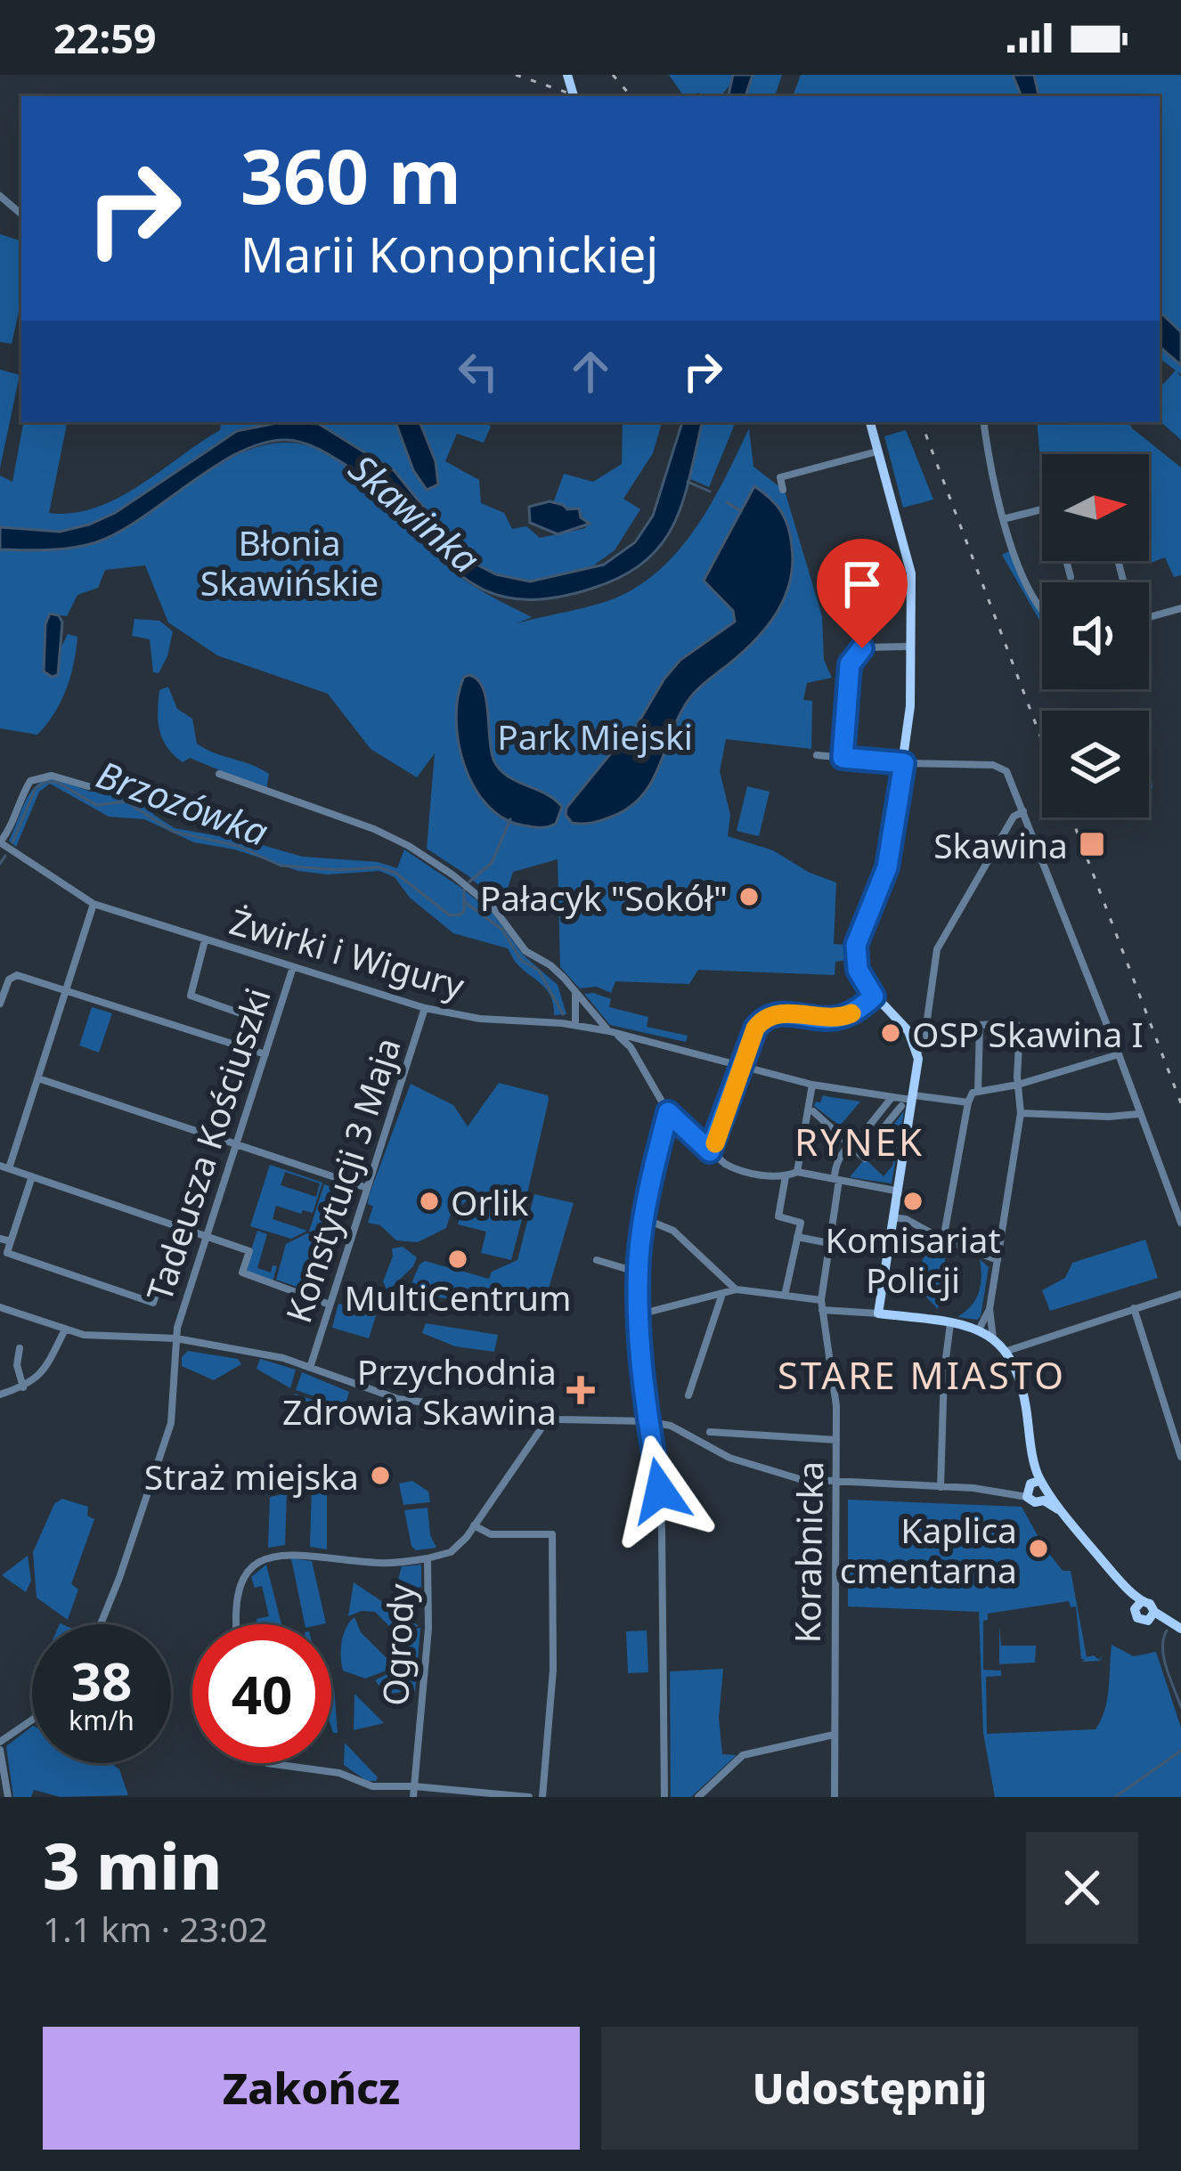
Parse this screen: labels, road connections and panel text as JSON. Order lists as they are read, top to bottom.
{
  "streets": {
    "street": [
      "Żwirki i Wigury",
      "Tadeusza Kościuszki",
      "Konstytucji 3 Maja",
      "Korabnicka",
      "Ogrody"
    ]
  },
  "crossings": [
    ["Żwirki i Wigury", "Tadeusza Kościuszki"],
    ["Żwirki i Wigury", "Konstytucji 3 Maja"]
  ],
  "districts": ["RYNEK", "STARE MIASTO"],
  "water": ["Skawinka", "Brzozówka"],
  "parks": ["Błonia Skawińskie", "Park Miejski"],
  "places": {
    "transit": ["Skawina"],
    "other": [
      "Pałacyk \"Sokół\"",
      "OSP Skawina I",
      "Orlik",
      "Komisariat Policji",
      "MultiCentrum",
      "Straż miejska",
      "Kaplica cmentarna"
    ],
    "health": ["Przychodnia Zdrowia Skawina"]
  },
  "north": "right",
  "page": {
    "status": "22:59",
    "turn": ["360 m", "Marii Konopnickiej"],
    "speed": "38 km/h",
    "limit": "40",
    "heading": ["3 min", "1.1 km · 23:02"],
    "buttons": ["Zakończ", "Udostępnij"]
  }
}
